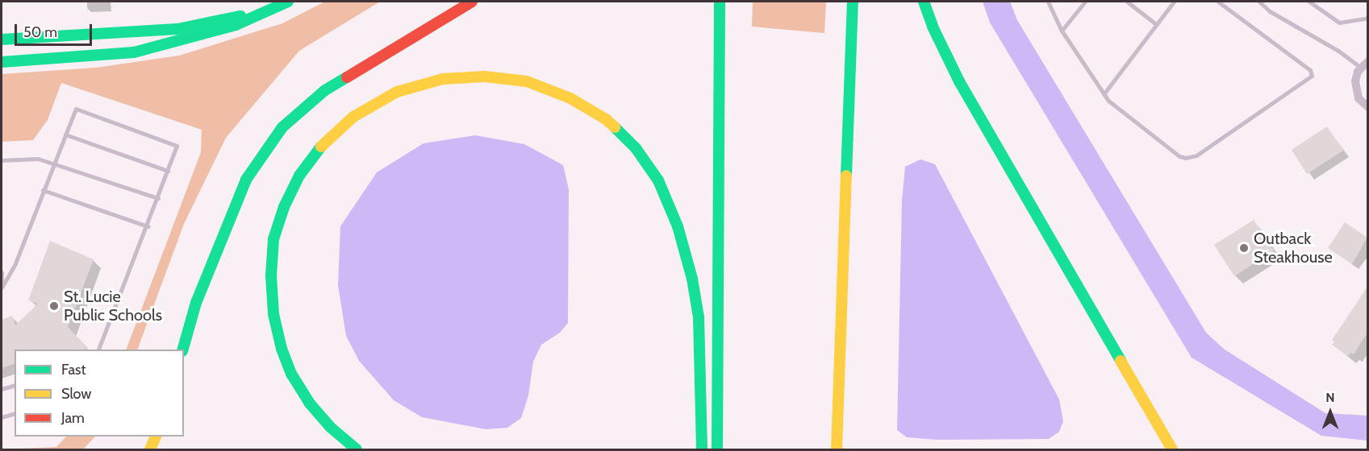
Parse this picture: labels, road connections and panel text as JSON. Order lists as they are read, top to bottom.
{
  "places": ["Outback Steakhouse", "St. Lucie Public Schools"],
  "legend": ["Fast", "Slow", "Jam"],
  "scale_bar": "50 m",
  "north": "top"
}
